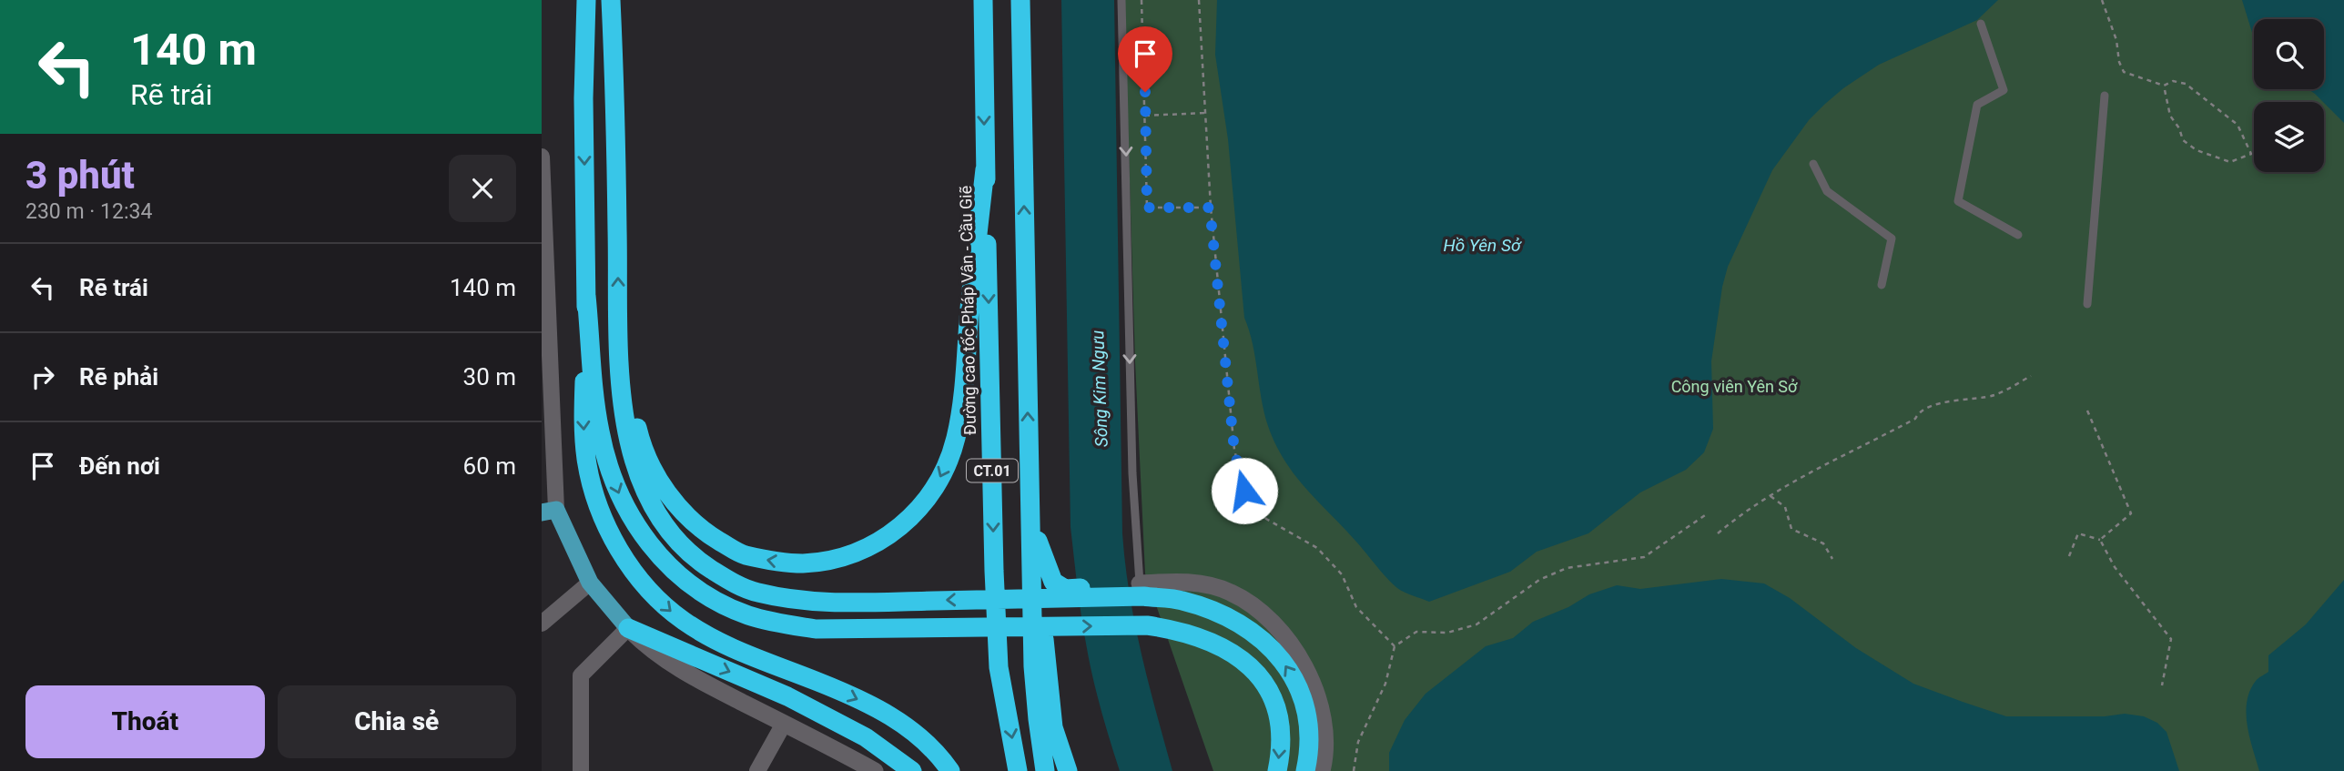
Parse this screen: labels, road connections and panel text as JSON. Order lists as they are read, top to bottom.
{
  "streets": {
    "highway": ["Đường cao tốc Pháp Vân - Cầu Giẽ", "CT.01"]
  },
  "water": ["Hồ Yên Sở", "Sông Kim Ngưu"],
  "parks": ["Công viên Yên Sở"],
  "page": {
    "turn": ["140 m", "Rẽ trái"],
    "heading": ["3 phút", "230 m · 12:34"],
    "list": [
      {
        "name": "Rẽ trái",
        "value": "140 m"
      },
      {
        "name": "Rẽ phải",
        "value": "30 m"
      },
      {
        "name": "Đến nơi",
        "value": "60 m"
      }
    ],
    "buttons": ["Thoát", "Chia sẻ"]
  }
}
